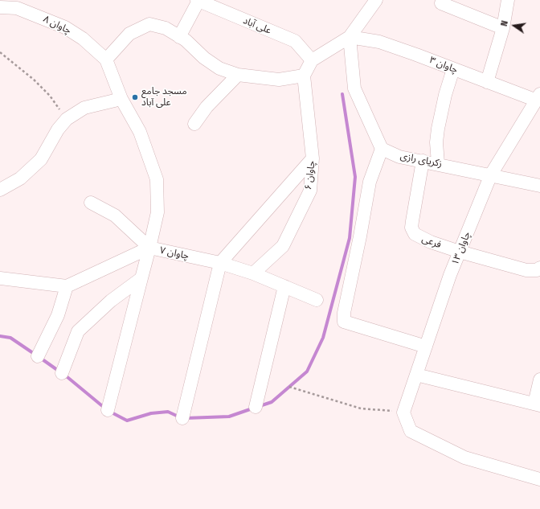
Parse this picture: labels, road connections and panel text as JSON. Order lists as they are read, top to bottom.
{
  "streets": {
    "street": [
      "چاوان ۸",
      "علی آباد",
      "چاوان ۳",
      "زکریای رازی",
      "چاوان ۶",
      "فرعی",
      "چاوان ۱۳",
      "چاوان ۷"
    ]
  },
  "crossings": [
    ["چاوان ۸", "چاوان ۷"],
    ["چاوان ۳", "چاوان ۱۳"],
    ["زکریای رازی", "فرعی"],
    ["زکریای رازی", "چاوان ۱۳"],
    ["چاوان ۶", "چاوان ۷"],
    ["فرعی", "چاوان ۱۳"]
  ],
  "places": ["مسجد جامع علی آباد"],
  "north": "left"
}
